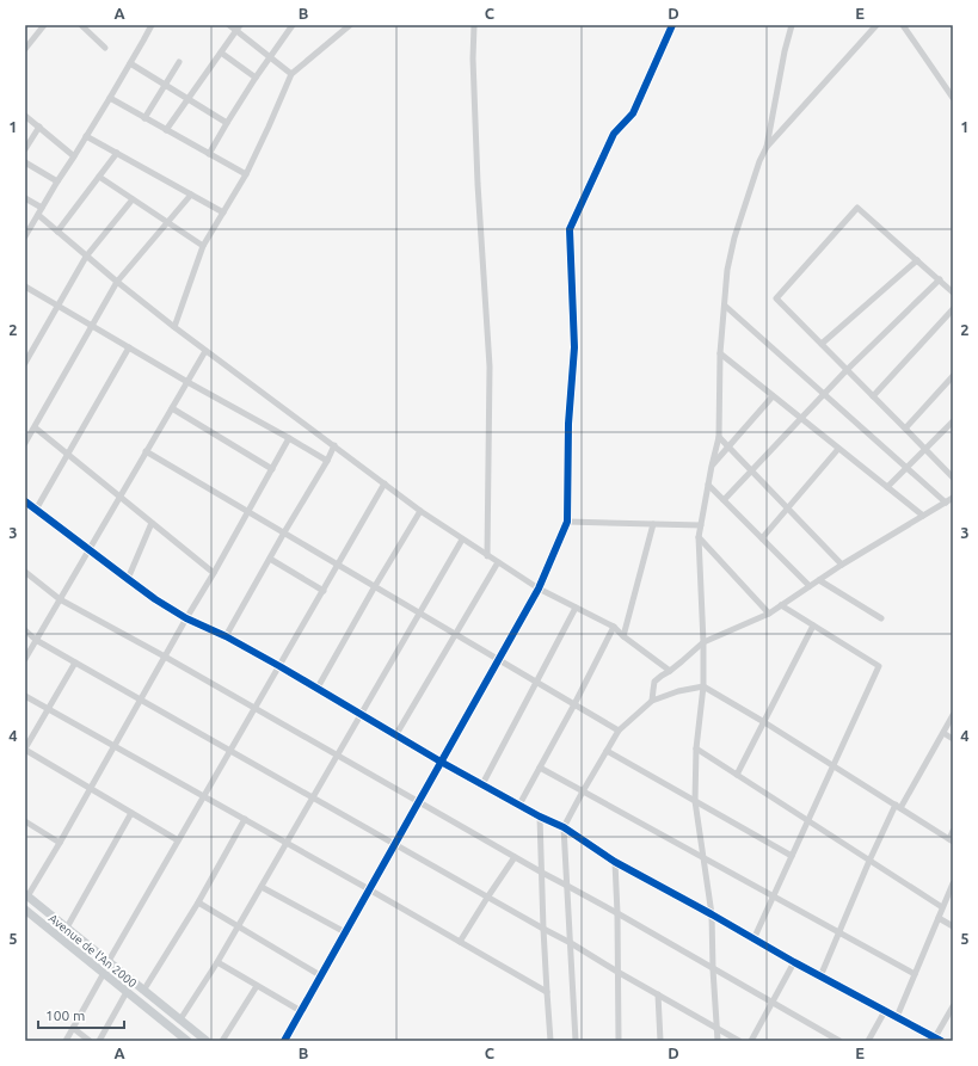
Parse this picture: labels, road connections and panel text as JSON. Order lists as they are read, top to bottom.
{
  "streets": {
    "main road": ["Avenue de l'An 2000"]
  },
  "scale_bar": "100 m",
  "grid": {
    "columns": [
      "A",
      "B",
      "C",
      "D",
      "E"
    ],
    "rows": [
      "1",
      "2",
      "3",
      "4",
      "5"
    ]
  }
}
